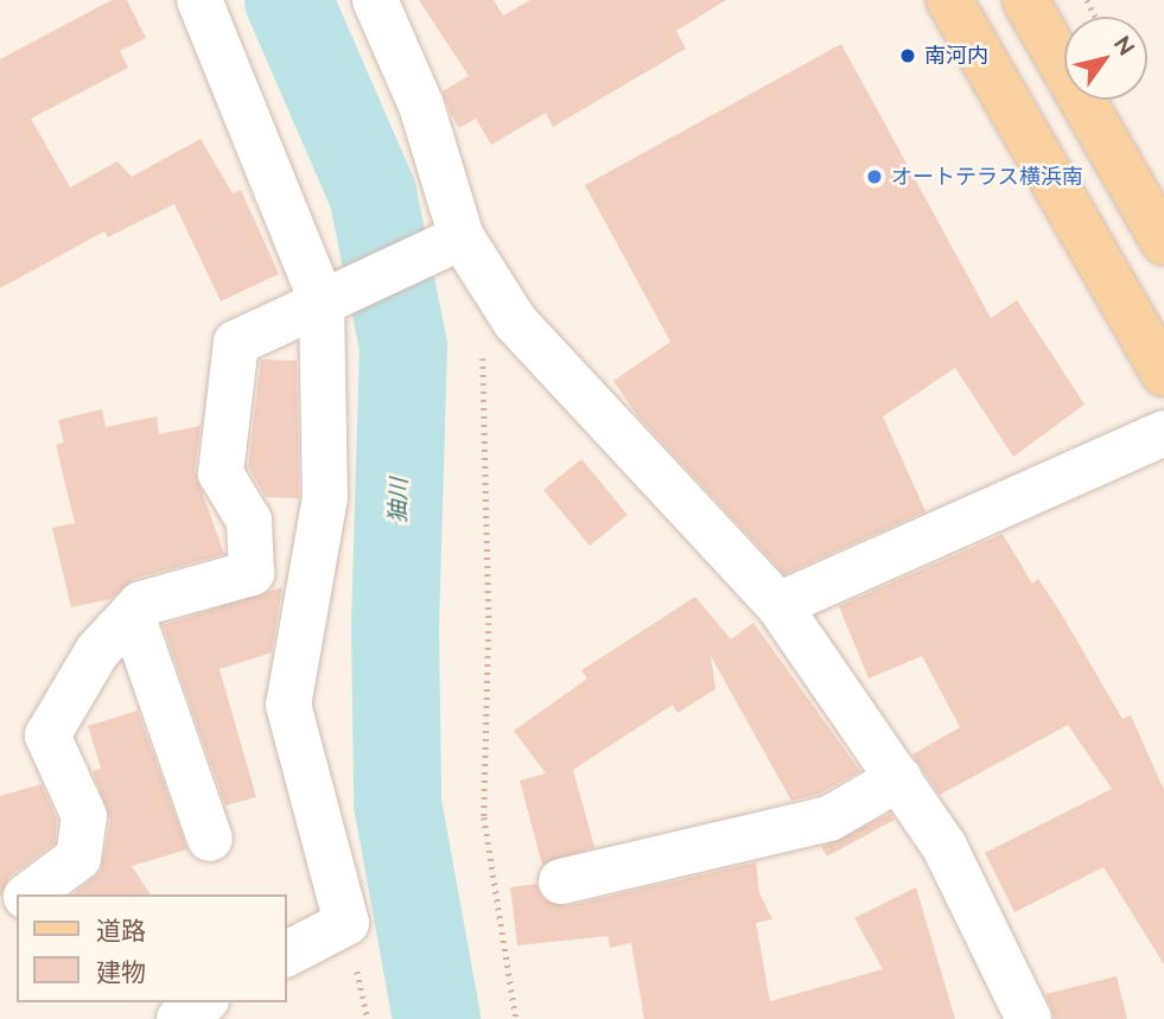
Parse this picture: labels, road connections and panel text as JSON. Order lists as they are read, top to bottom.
{
  "water": ["㹨川"],
  "places": ["南河内", "オートテラス横浜南"],
  "legend": ["道路", "建物"],
  "north": "top right"
}
